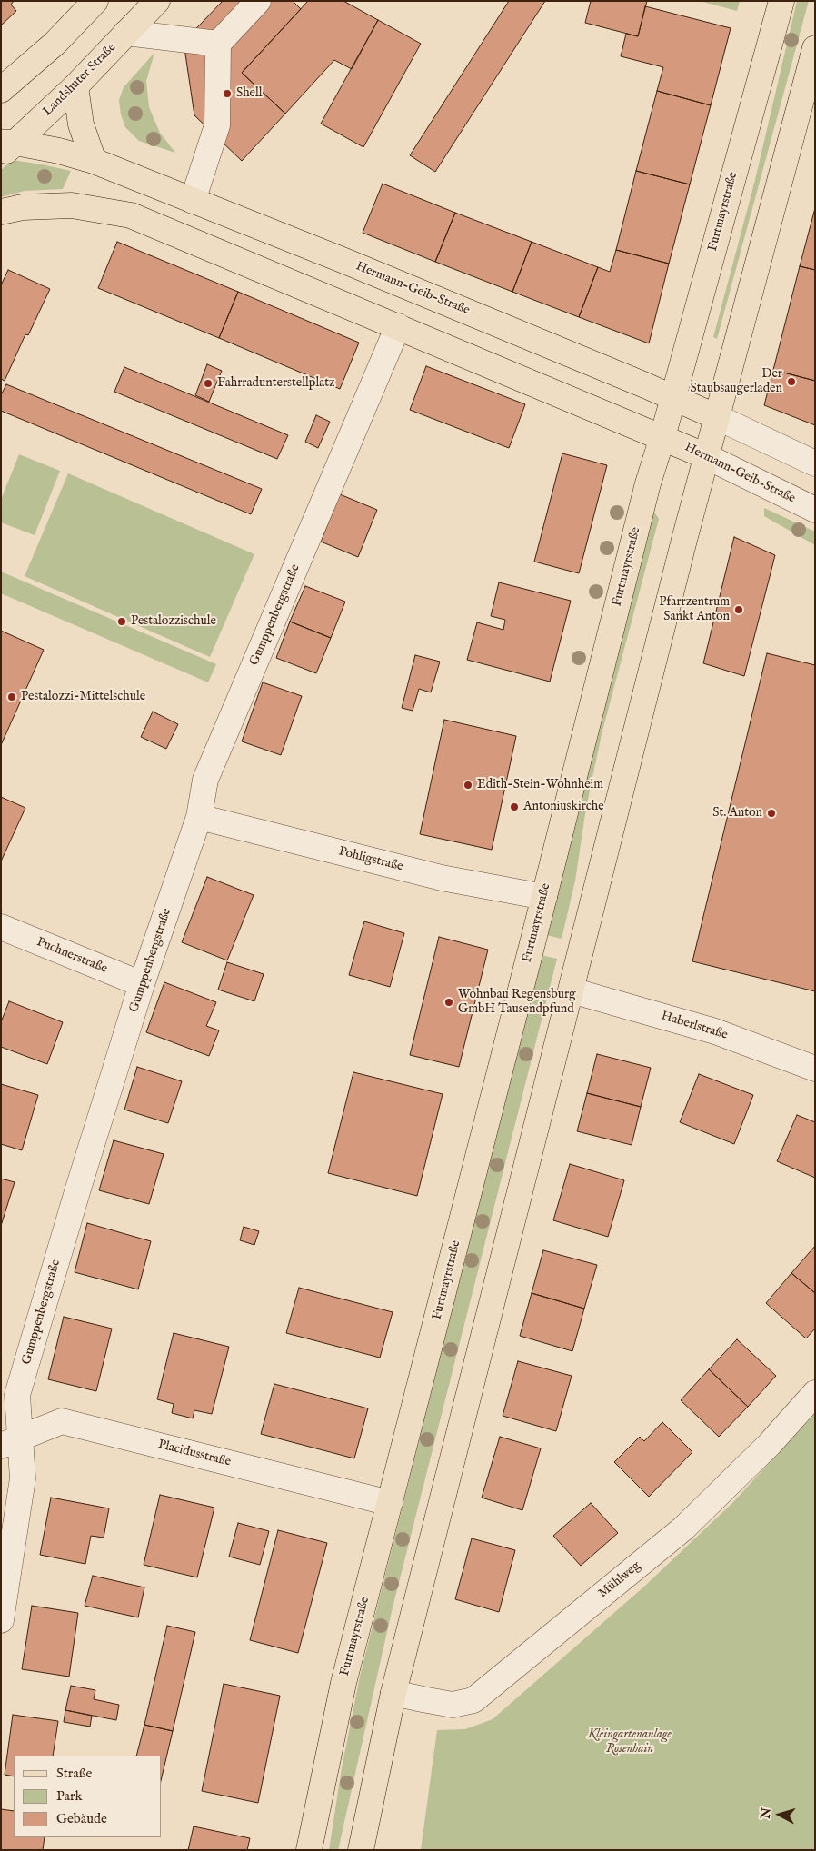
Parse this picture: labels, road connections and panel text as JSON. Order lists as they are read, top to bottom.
{
  "streets": {
    "main road": ["Landshuter Straße", "Furtmayrstraße", "Hermann-Geib-Straße"],
    "street": [
      "Gumppenbergstraße",
      "Pohligstraße",
      "Puchnerstraße",
      "Haberlstraße",
      "Placidusstraße",
      "Mühlweg"
    ]
  },
  "crossings": [
    ["Landshuter Straße", "Hermann-Geib-Straße"],
    ["Furtmayrstraße", "Hermann-Geib-Straße"],
    ["Furtmayrstraße", "Pohligstraße"],
    ["Furtmayrstraße", "Placidusstraße"],
    ["Hermann-Geib-Straße", "Gumppenbergstraße"],
    ["Gumppenbergstraße", "Pohligstraße"],
    ["Gumppenbergstraße", "Puchnerstraße"],
    ["Gumppenbergstraße", "Placidusstraße"]
  ],
  "parks": ["Kleingartenanlage Rosenhain"],
  "places": [
    "Shell",
    "Der Staubsaugerladen",
    "Fahrradunterstellplatz",
    "Pfarrzentrum Sankt Anton",
    "Pestalozzischule",
    "Pestalozzi-Mittelschule",
    "Edith-Stein-Wohnheim",
    "Antoniuskirche",
    "St. Anton",
    "Wohnbau Regensburg GmbH Tausendpfund"
  ],
  "legend": ["Straße", "Park", "Gebäude"],
  "north": "left"
}
